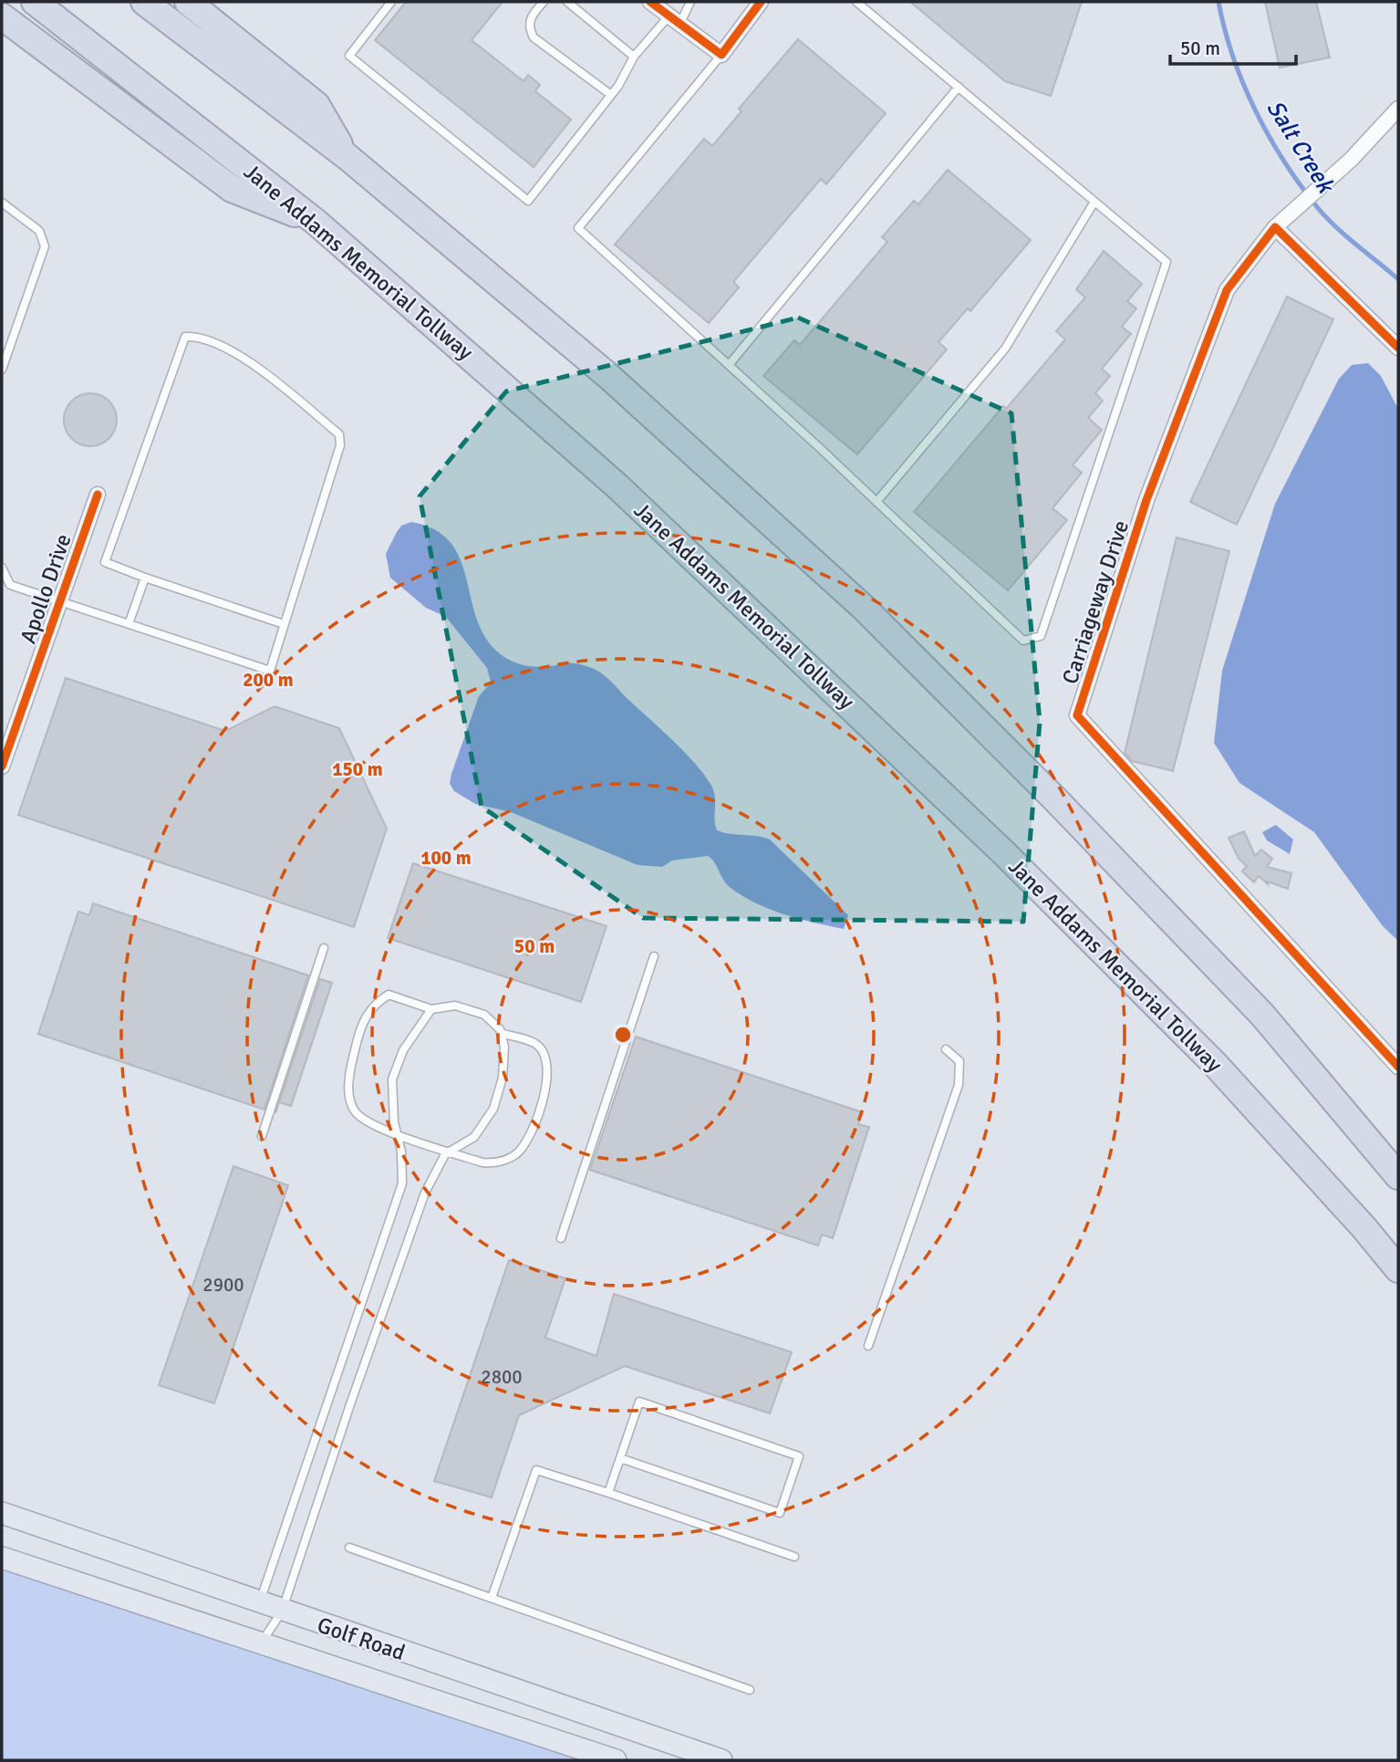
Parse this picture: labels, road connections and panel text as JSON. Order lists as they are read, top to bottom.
{
  "streets": {
    "highway": ["Jane Addams Memorial Tollway"],
    "main road": ["Golf Road"],
    "street": ["Apollo Drive", "Carriageway Drive"]
  },
  "water": ["Salt Creek"],
  "house_numbers": ["2900", "2800"],
  "scale_bar": "50 m",
  "rings": [
    "200 m",
    "150 m",
    "100 m",
    "50 m"
  ]
}
